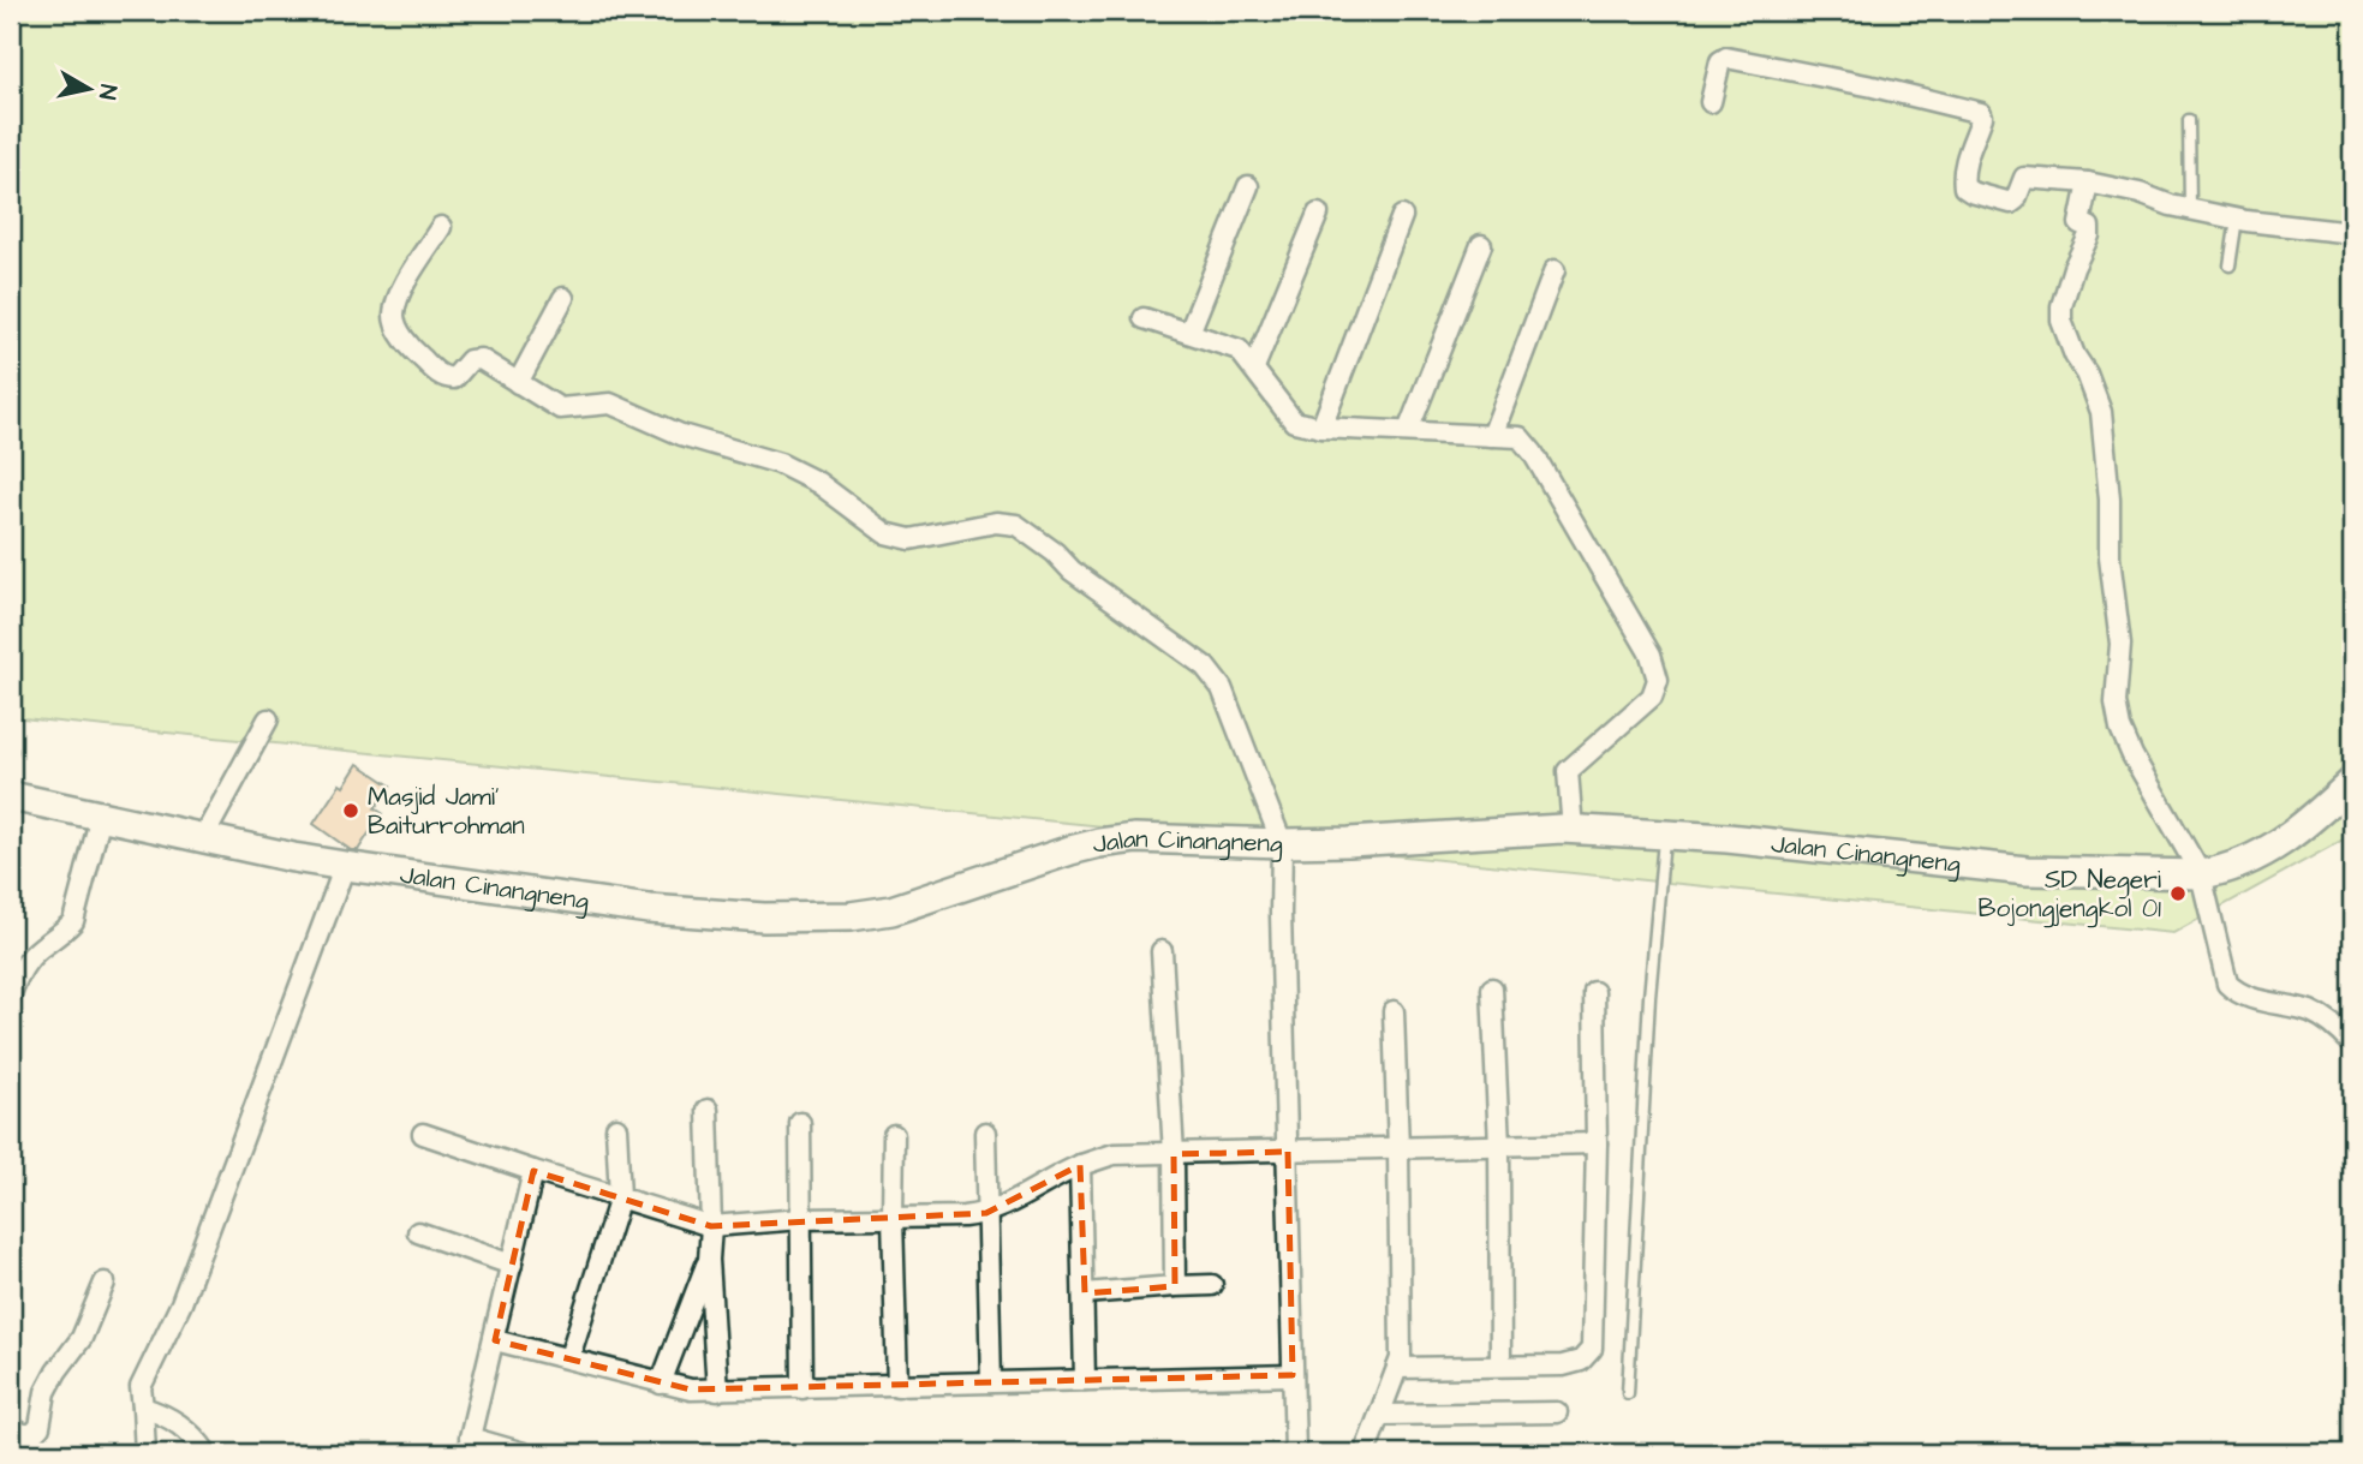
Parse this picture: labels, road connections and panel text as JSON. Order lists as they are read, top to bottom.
{
  "streets": {
    "street": ["Jalan Cinangneng"]
  },
  "places": ["Masjid Jami' Baiturrohman", "SD Negeri Bojongjengkol 01"],
  "north": "right"
}
